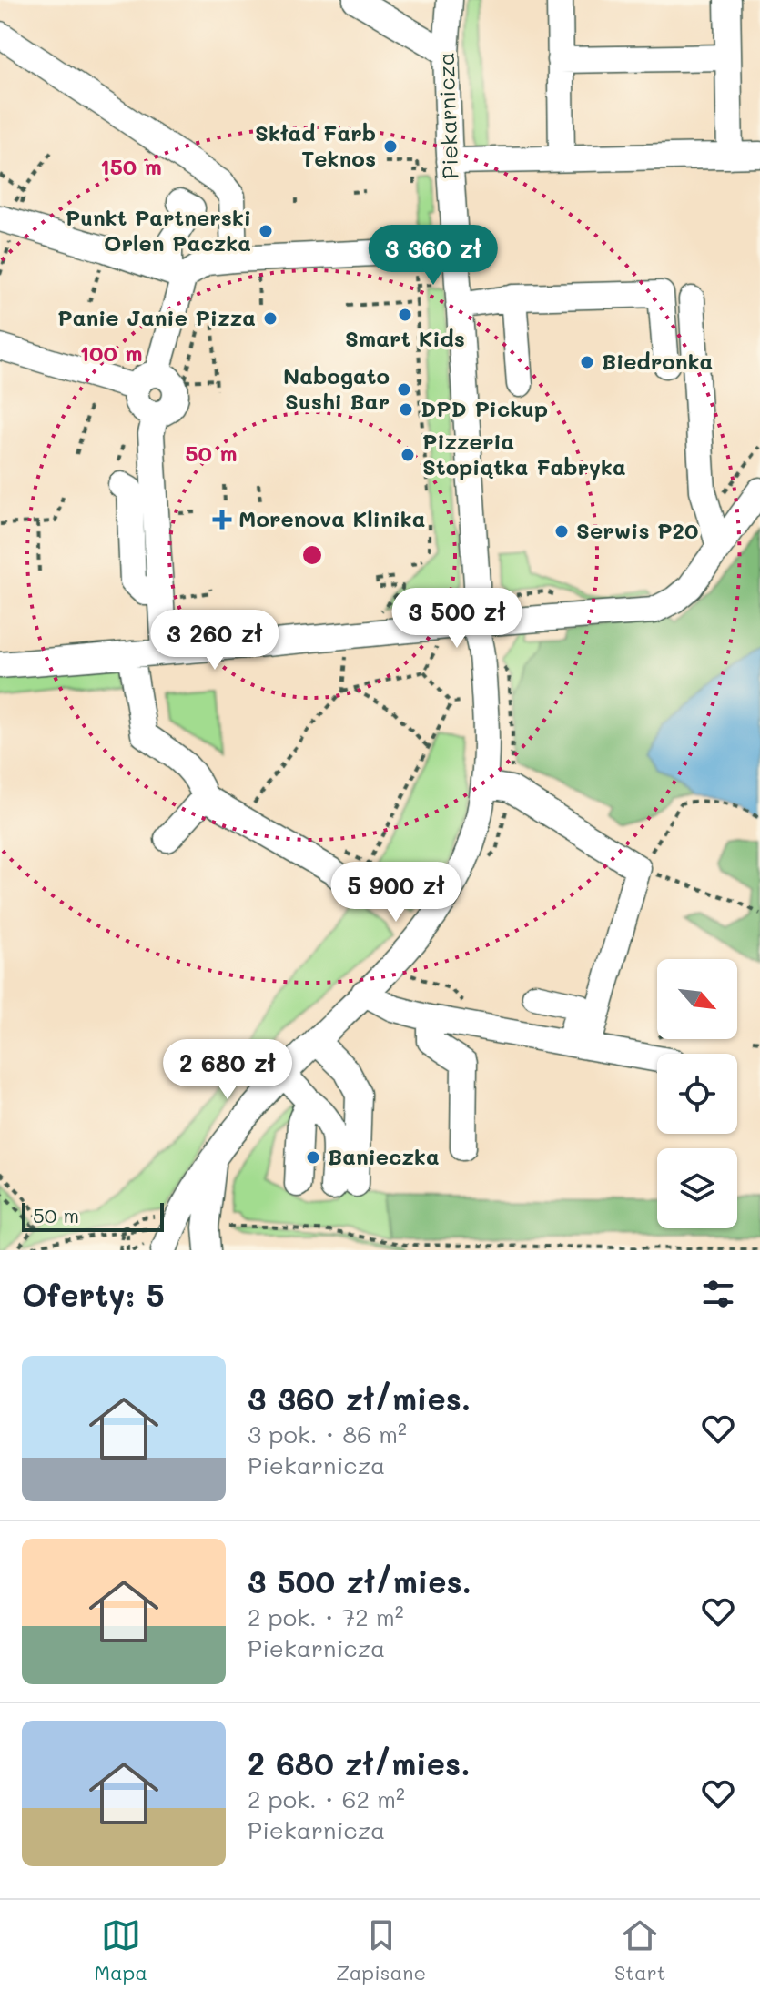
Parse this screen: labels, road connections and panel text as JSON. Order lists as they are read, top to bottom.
{
  "streets": {
    "street": ["Piekarnicza"]
  },
  "places": {
    "other": [
      "Skład Farb Teknos",
      "Punkt Partnerski Orlen Paczka",
      "Smart Kids",
      "Panie Janie Pizza",
      "Biedronka",
      "Nabogato Sushi Bar",
      "DPD Pickup",
      "Pizzeria Stopiątka Fabryka",
      "Serwis P20",
      "Banieczka"
    ],
    "health": ["Morenova Klinika"]
  },
  "scale_bar": "50 m",
  "north": "bottom right",
  "page": {
    "price": [
      "3 360 zł",
      "3 500 zł",
      "3 260 zł",
      "5 900 zł",
      "2 680 zł"
    ],
    "scale": "50 m",
    "heading": "Oferty: 5",
    "list": [
      {
        "name": "3 360 zł/mies.",
        "note": "3 pok. · 86 m² · Piekarnicza"
      },
      {
        "name": "3 500 zł/mies.",
        "note": "2 pok. · 72 m² · Piekarnicza"
      },
      {
        "name": "2 680 zł/mies.",
        "note": "2 pok. · 62 m² · Piekarnicza"
      }
    ],
    "tabs": ["Mapa", "Zapisane", "Start"]
  },
  "rings": ["150 m", "100 m", "50 m"]
}
